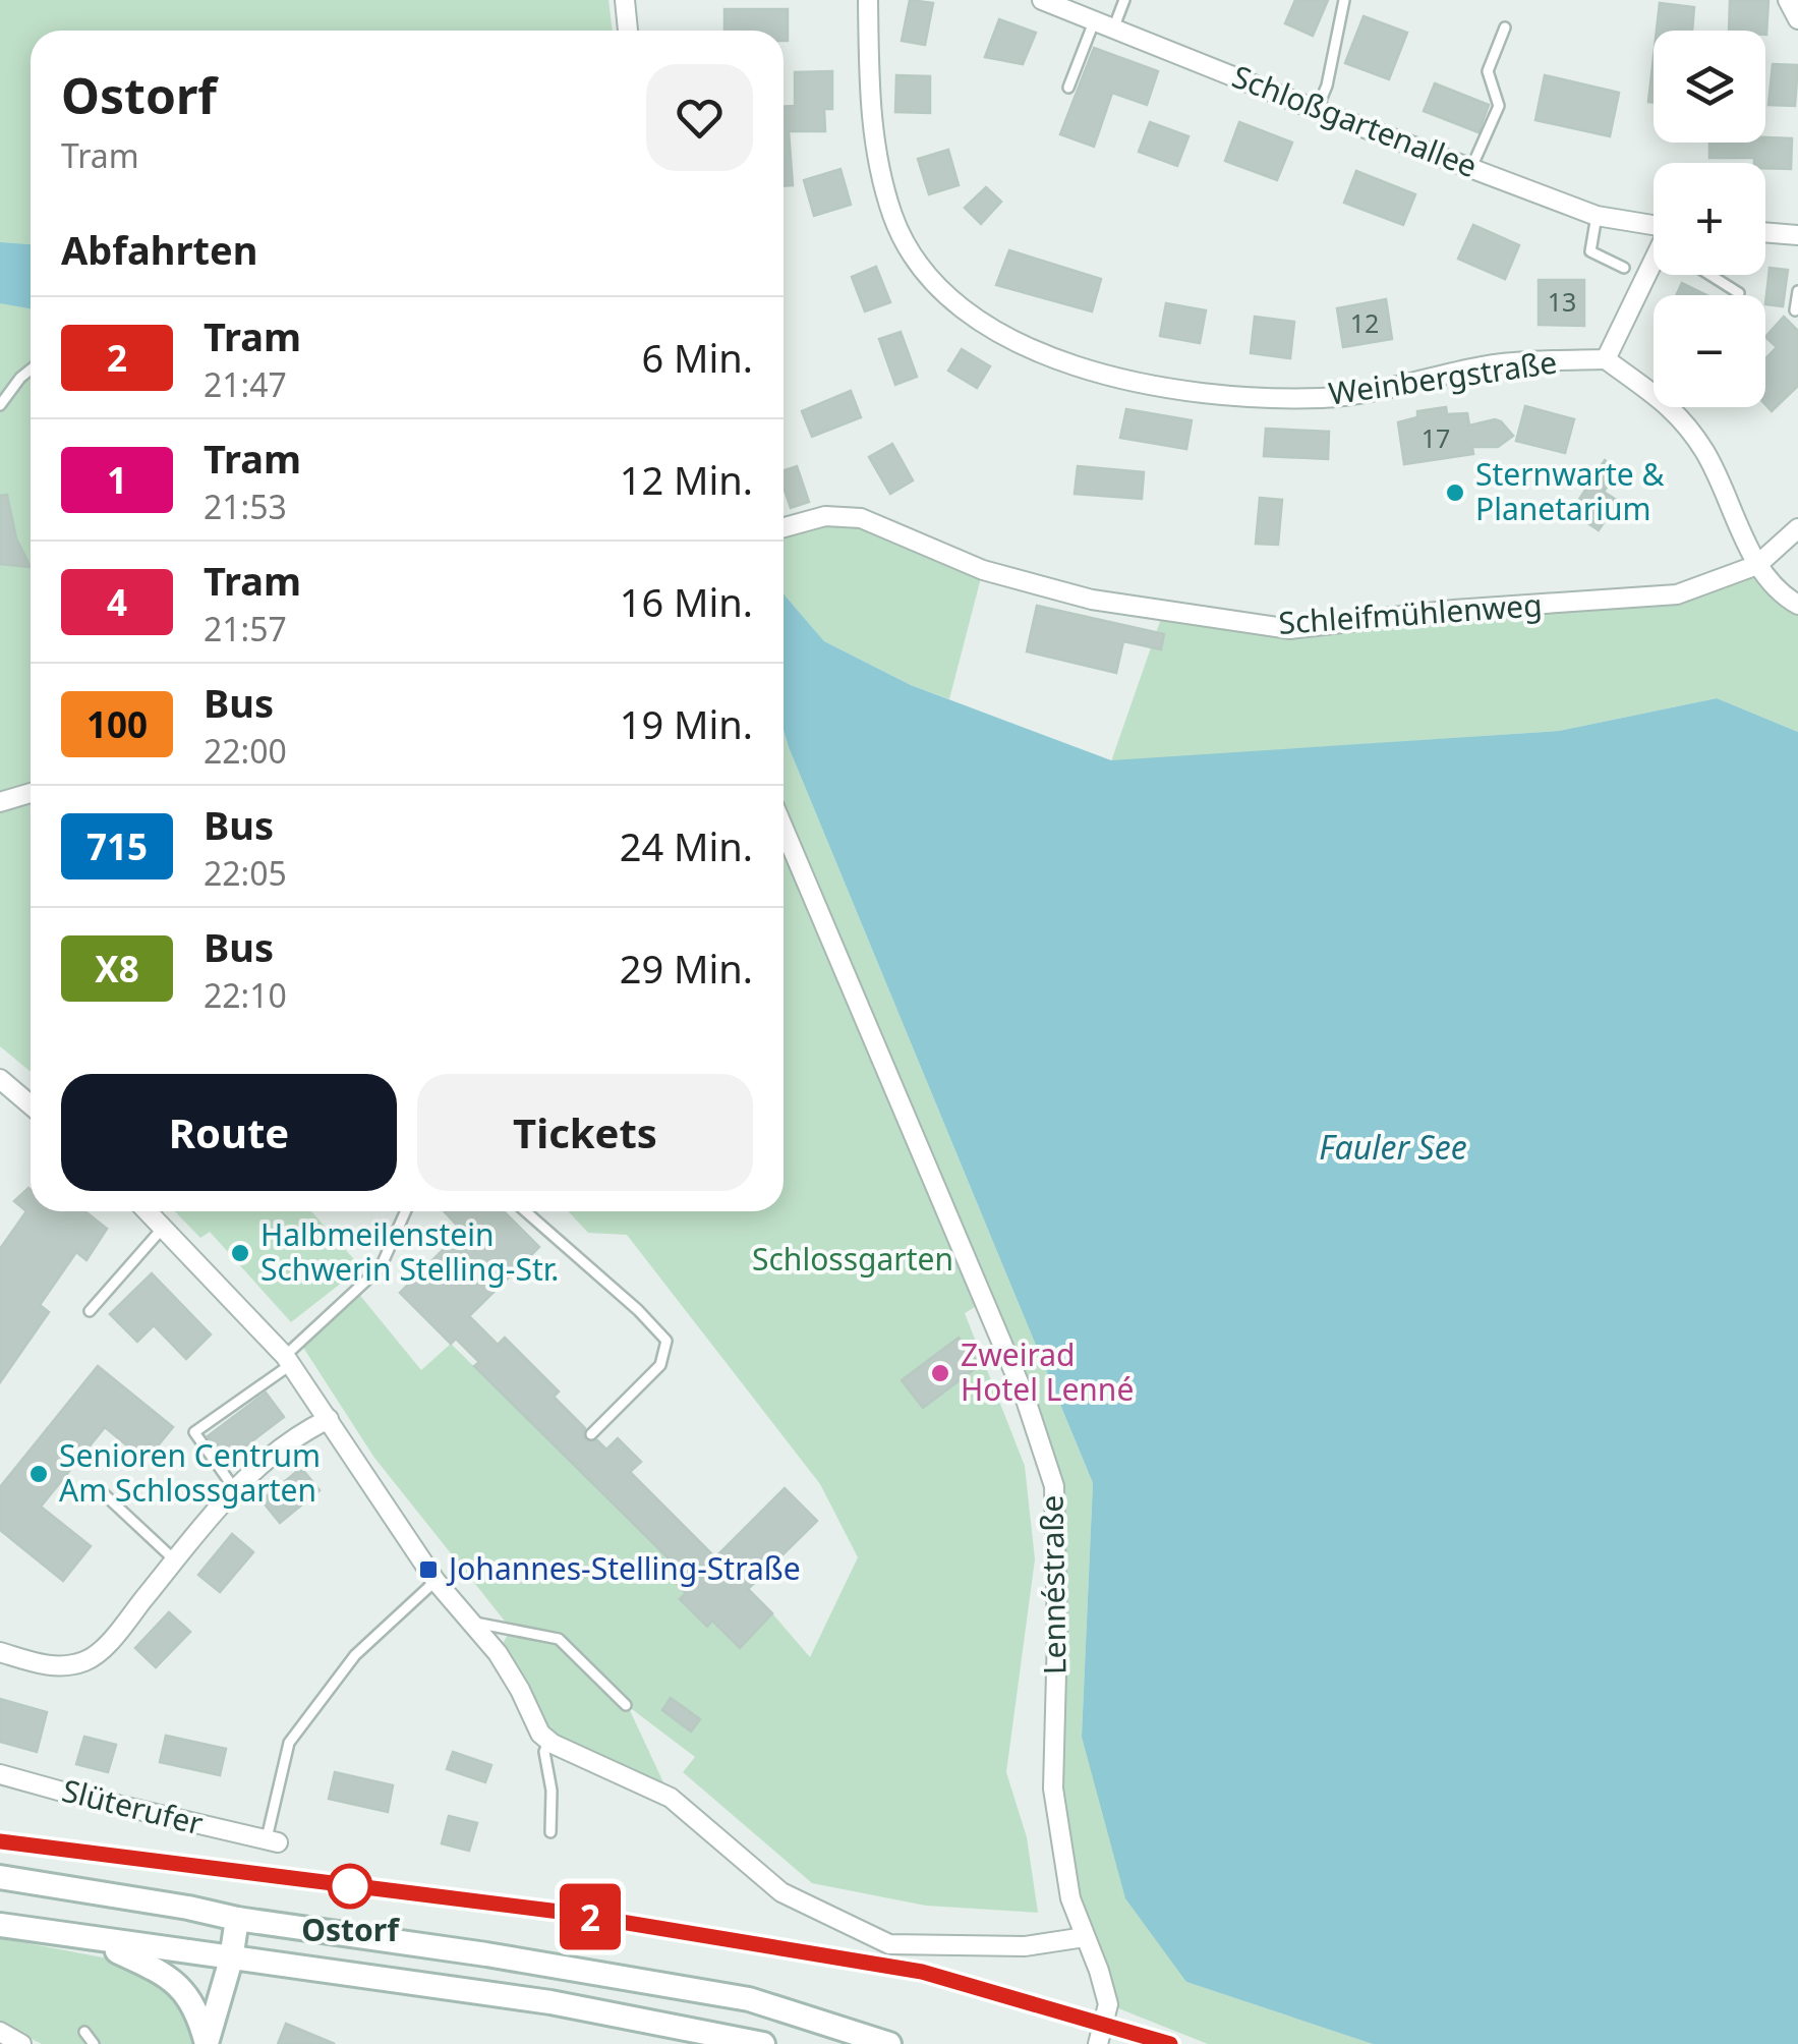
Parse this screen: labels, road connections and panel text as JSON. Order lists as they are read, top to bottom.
{
  "streets": {
    "street": [
      "Schloßgartenallee",
      "Weinbergstraße",
      "Schleifmühlenweg",
      "Lennéstraße",
      "Slüterufer"
    ]
  },
  "water": ["Fauler See"],
  "parks": ["Schlossgarten"],
  "places": {
    "other": [
      "Sternwarte & Planetarium",
      "Halbmeilenstein Schwerin Stelling-Str.",
      "Zweirad Hotel Lenné",
      "Senioren Centrum Am Schlossgarten",
      "Ostorf"
    ],
    "transit": ["Johannes-Stelling-Straße"]
  },
  "lines": ["tram line 2"],
  "house_numbers": ["13", "12", "17"],
  "page": {
    "on_map": "2",
    "map_buttons": ["+", "−"],
    "heading": [
      ["Ostorf", "Tram"],
      "Abfahrten"
    ],
    "list": [
      {
        "mark": "2",
        "name": "Tram",
        "note": "21:47",
        "value": "6 Min."
      },
      {
        "mark": "1",
        "name": "Tram",
        "note": "21:53",
        "value": "12 Min."
      },
      {
        "mark": "4",
        "name": "Tram",
        "note": "21:57",
        "value": "16 Min."
      },
      {
        "mark": "100",
        "name": "Bus",
        "note": "22:00",
        "value": "19 Min."
      },
      {
        "mark": "715",
        "name": "Bus",
        "note": "22:05",
        "value": "24 Min."
      },
      {
        "mark": "X8",
        "name": "Bus",
        "note": "22:10",
        "value": "29 Min."
      }
    ],
    "buttons": ["Route", "Tickets"]
  }
}
